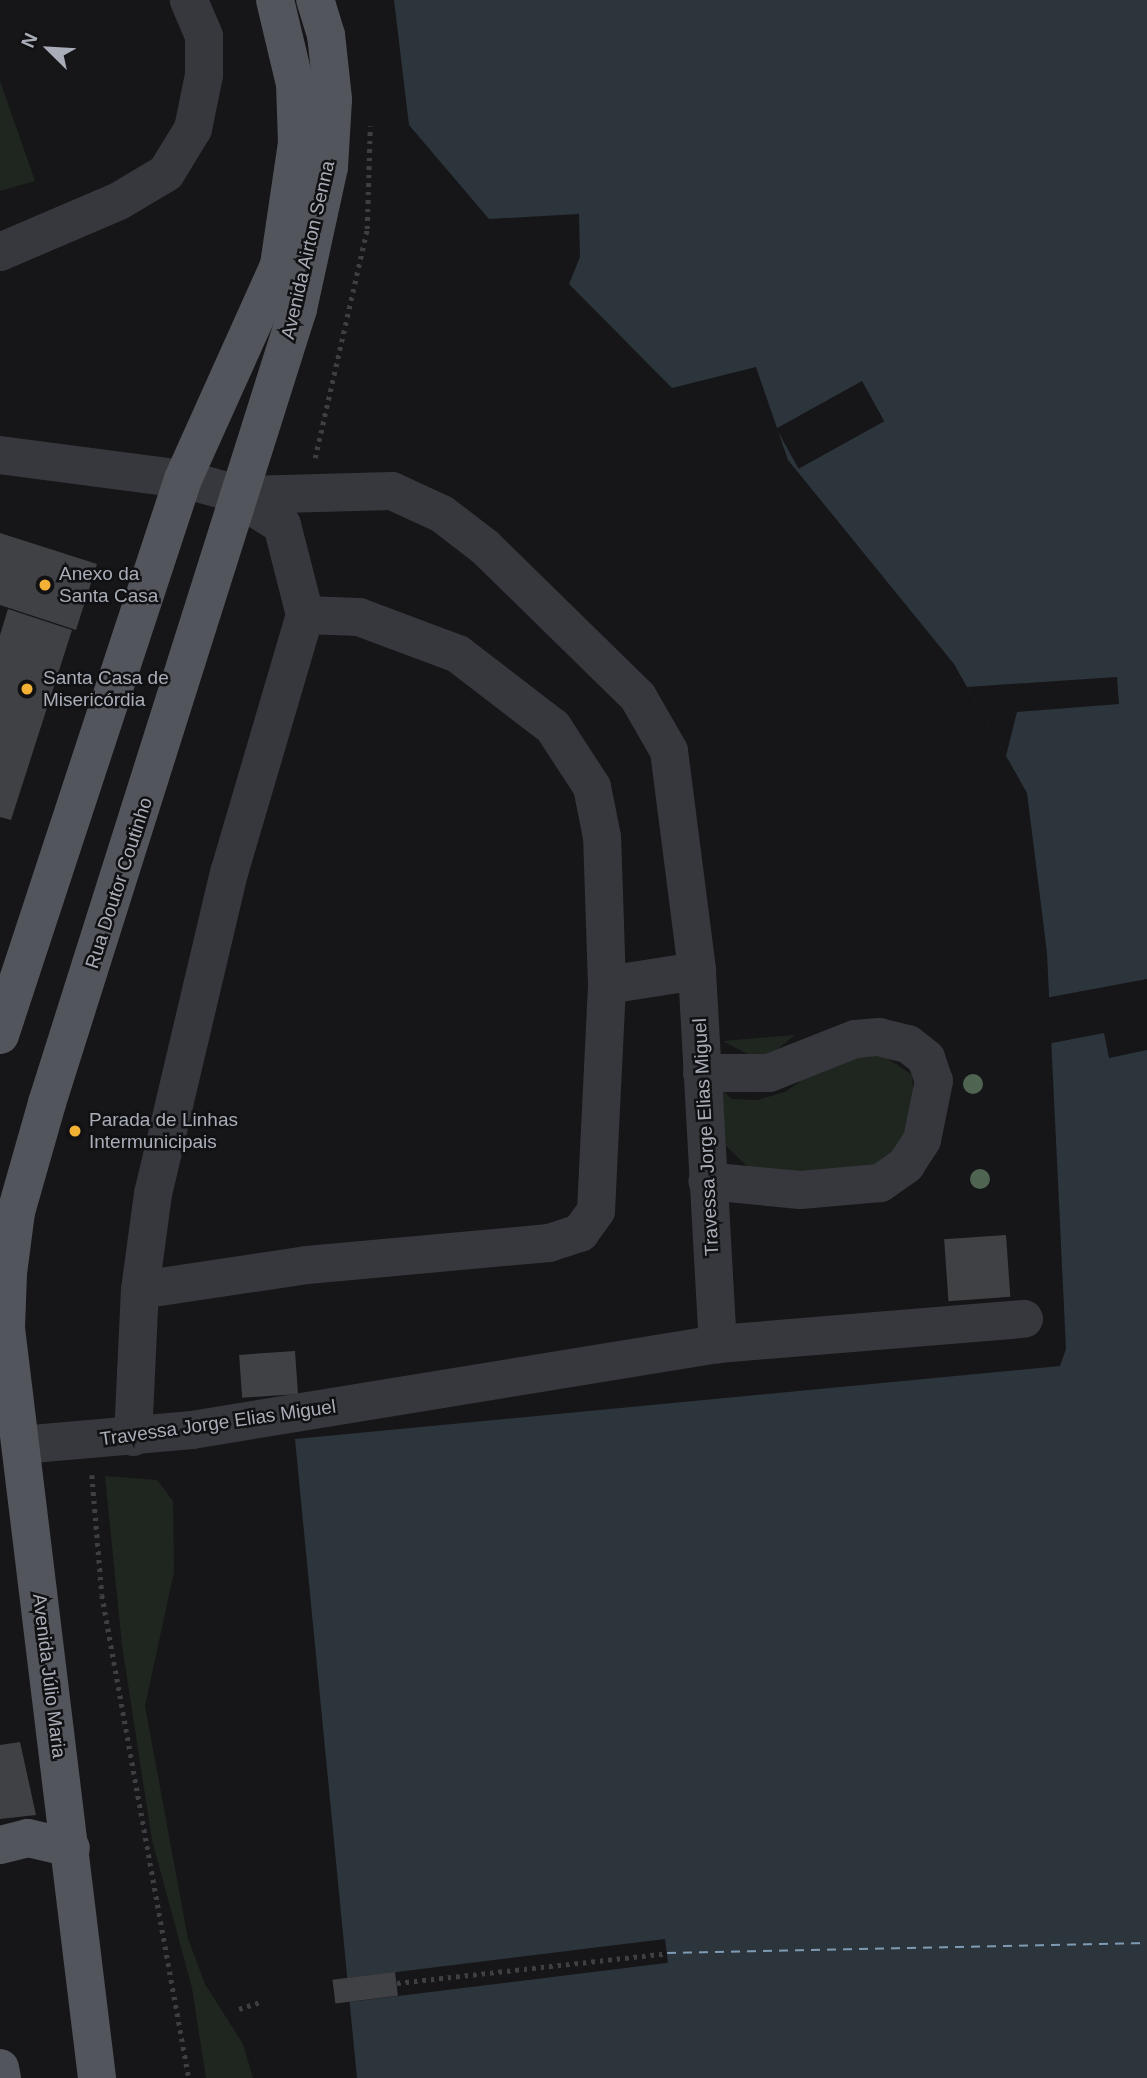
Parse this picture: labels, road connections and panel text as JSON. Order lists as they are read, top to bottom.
{
  "streets": {
    "main road": ["Avenida Airton Senna", "Rua Doutor Coutinho", "Avenida Júlio Maria"],
    "street": ["Travessa Jorge Elias Miguel"]
  },
  "crossings": [
    ["Avenida Airton Senna", "Rua Doutor Coutinho"],
    ["Avenida Airton Senna", "Travessa Jorge Elias Miguel"],
    ["Rua Doutor Coutinho", "Travessa Jorge Elias Miguel"],
    ["Rua Doutor Coutinho", "Avenida Júlio Maria"],
    ["Travessa Jorge Elias Miguel", "Avenida Júlio Maria"]
  ],
  "places": ["Anexo da Santa Casa", "Santa Casa de Misericórdia", "Parada de Linhas Intermunicipais"],
  "north": "top left"
}
